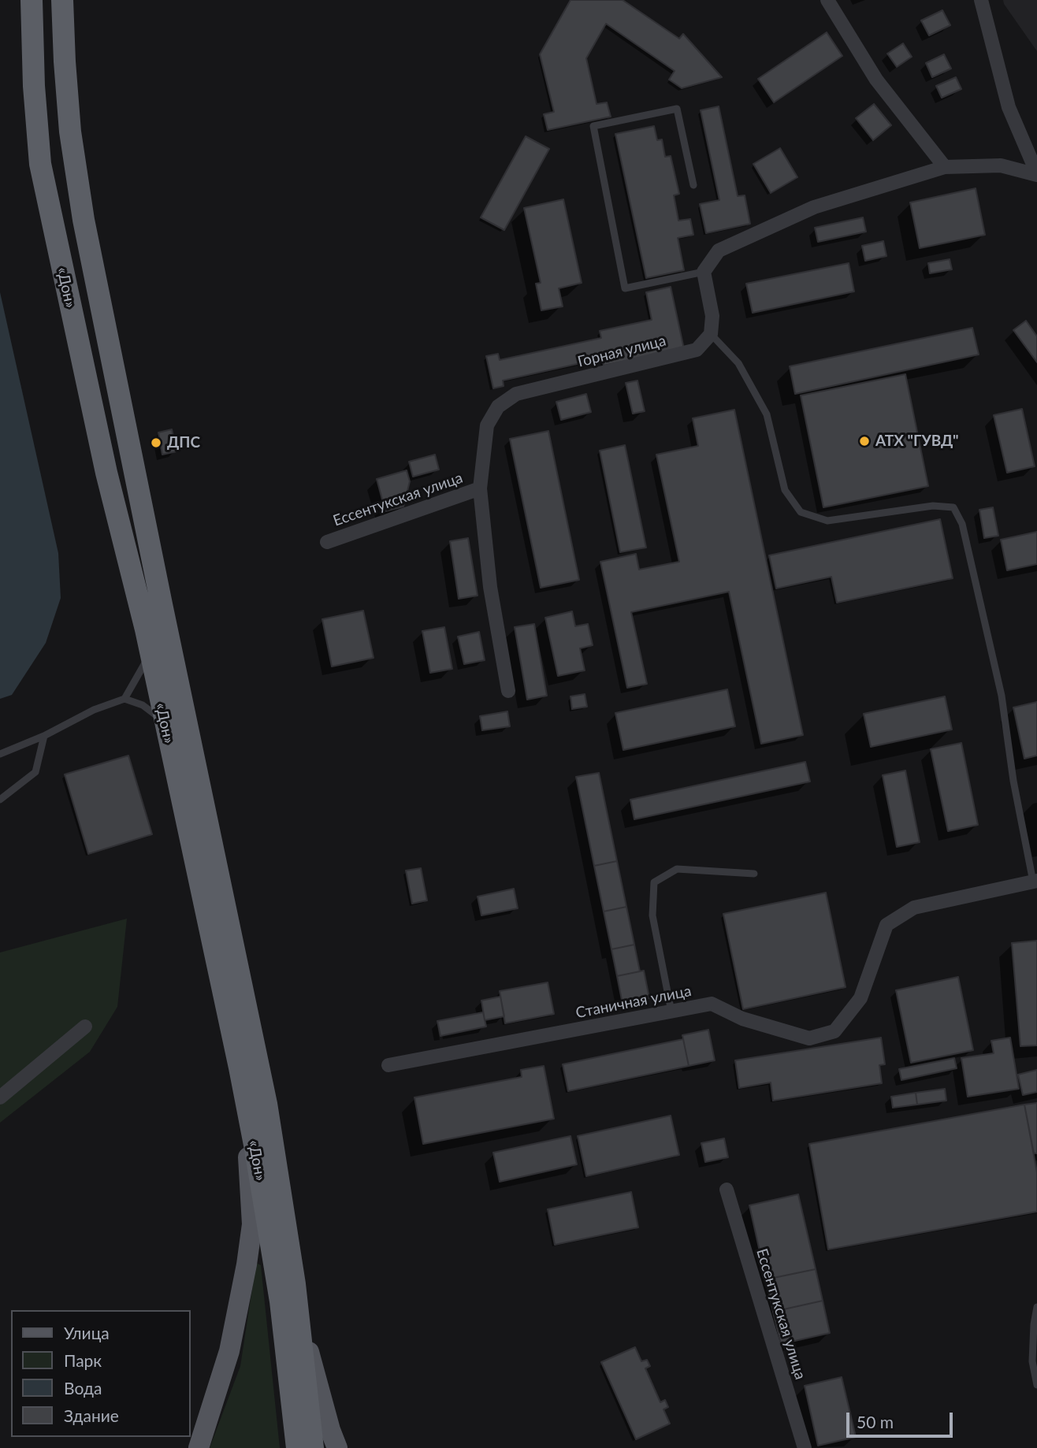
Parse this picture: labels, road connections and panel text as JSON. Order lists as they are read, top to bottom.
{
  "streets": {
    "highway": ["«Дон»"],
    "street": ["Горная улица", "Ессентукская улица", "Станичная улица"]
  },
  "crossings": [
    ["Горная улица", "Ессентукская улица"]
  ],
  "places": ["АТХ \"ГУВД\"", "ДПС"],
  "legend": [
    "Улица",
    "Парк",
    "Вода",
    "Здание"
  ],
  "scale_bar": "50 m"
}
